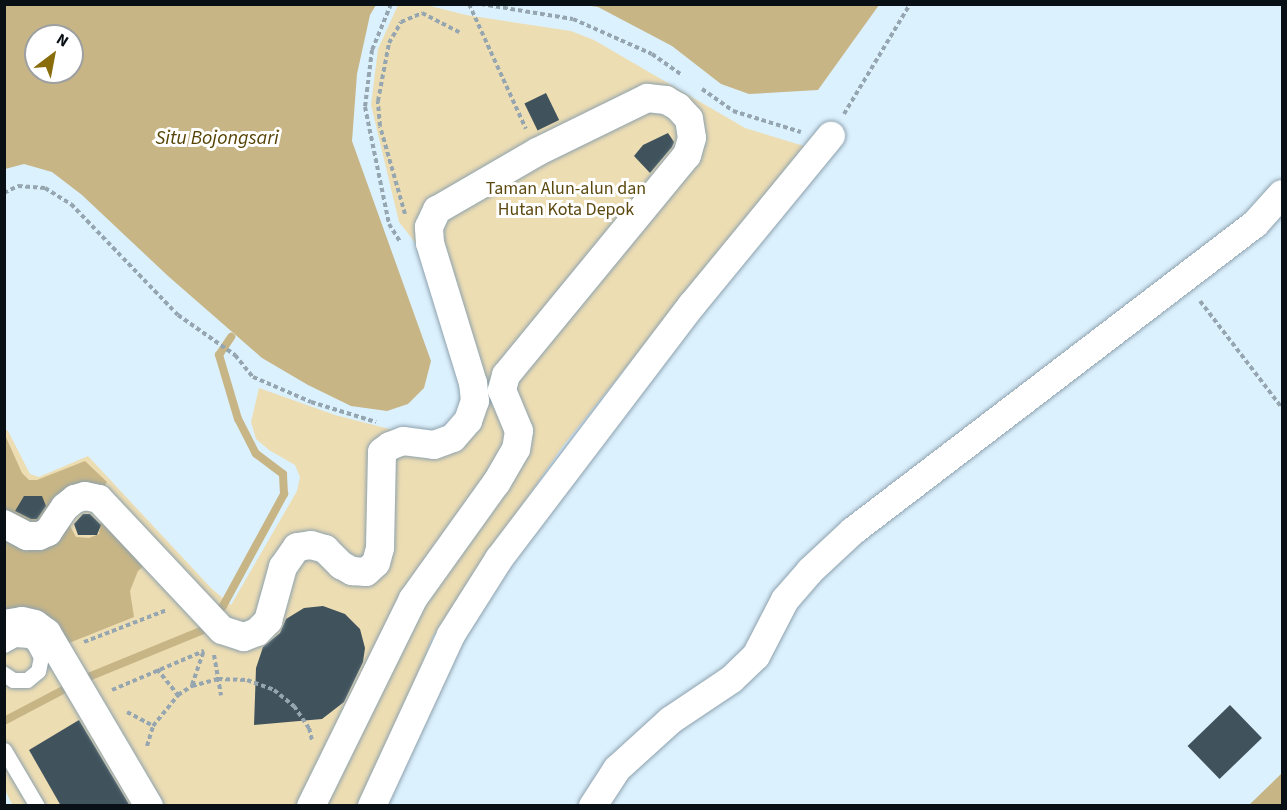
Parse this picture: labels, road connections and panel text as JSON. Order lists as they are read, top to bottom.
{
  "water": ["Situ Bojongsari"],
  "parks": ["Taman Alun-alun dan Hutan Kota Depok"],
  "north": "top right"
}
